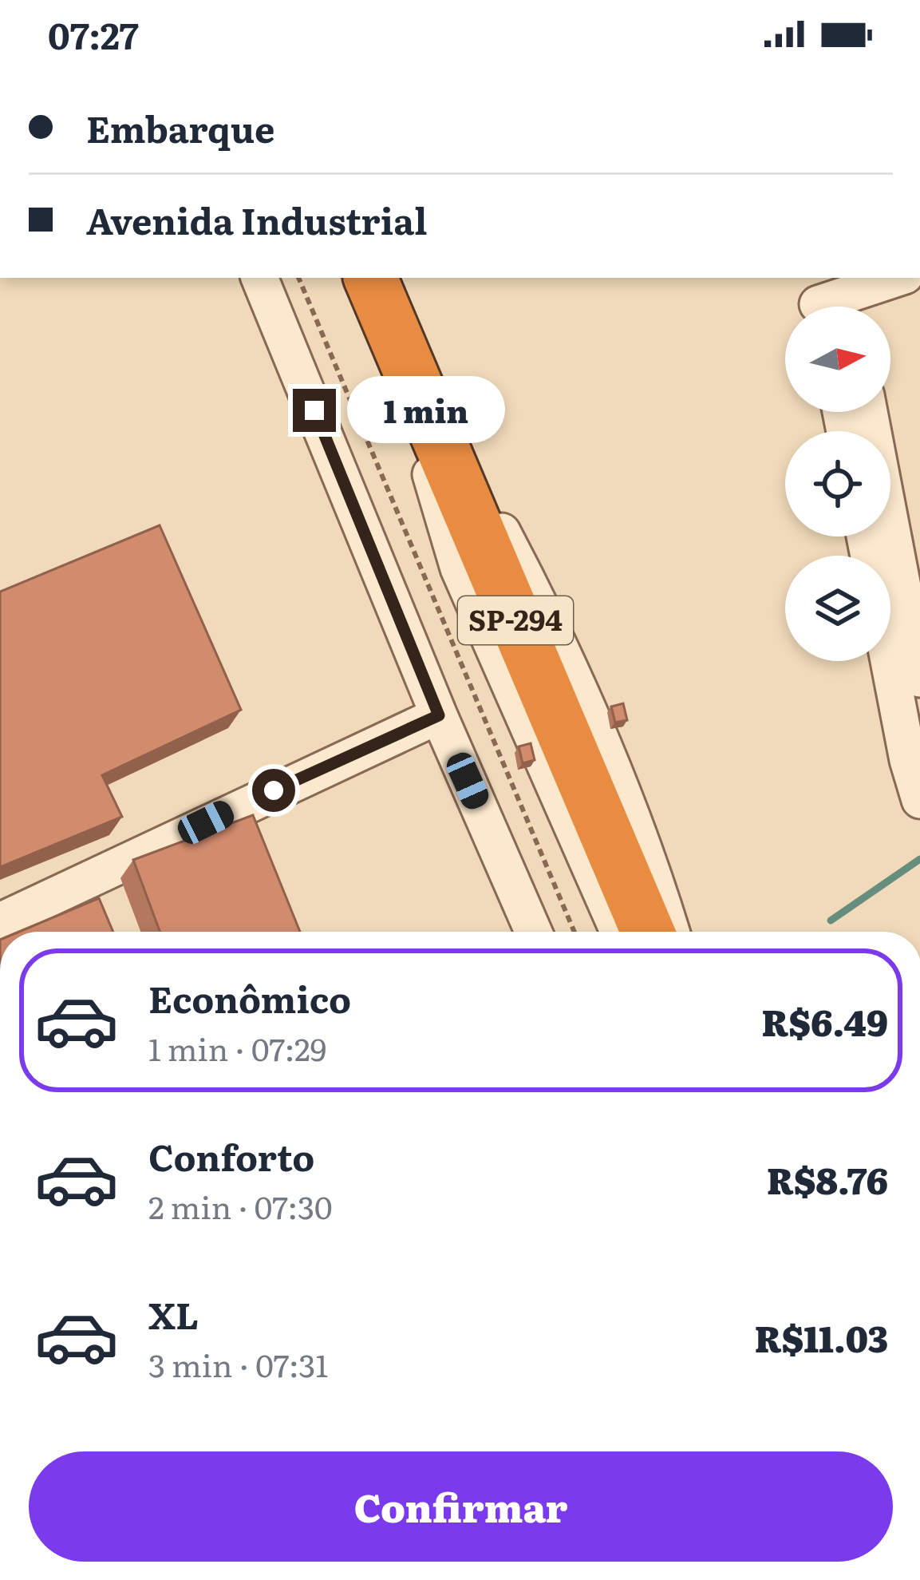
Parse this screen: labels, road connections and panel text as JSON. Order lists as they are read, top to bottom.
{
  "streets": {
    "highway": ["SP-294"]
  },
  "north": "right",
  "page": {
    "status": "07:27",
    "banner": ["Embarque", "Avenida Industrial"],
    "bubble": "1 min",
    "list": [
      {
        "name": "Econômico",
        "note": "1 min · 07:29",
        "value": "R$6.49"
      },
      {
        "name": "Conforto",
        "note": "2 min · 07:30",
        "value": "R$8.76"
      },
      {
        "name": "XL",
        "note": "3 min · 07:31",
        "value": "R$11.03"
      }
    ],
    "buttons": "Confirmar"
  }
}
